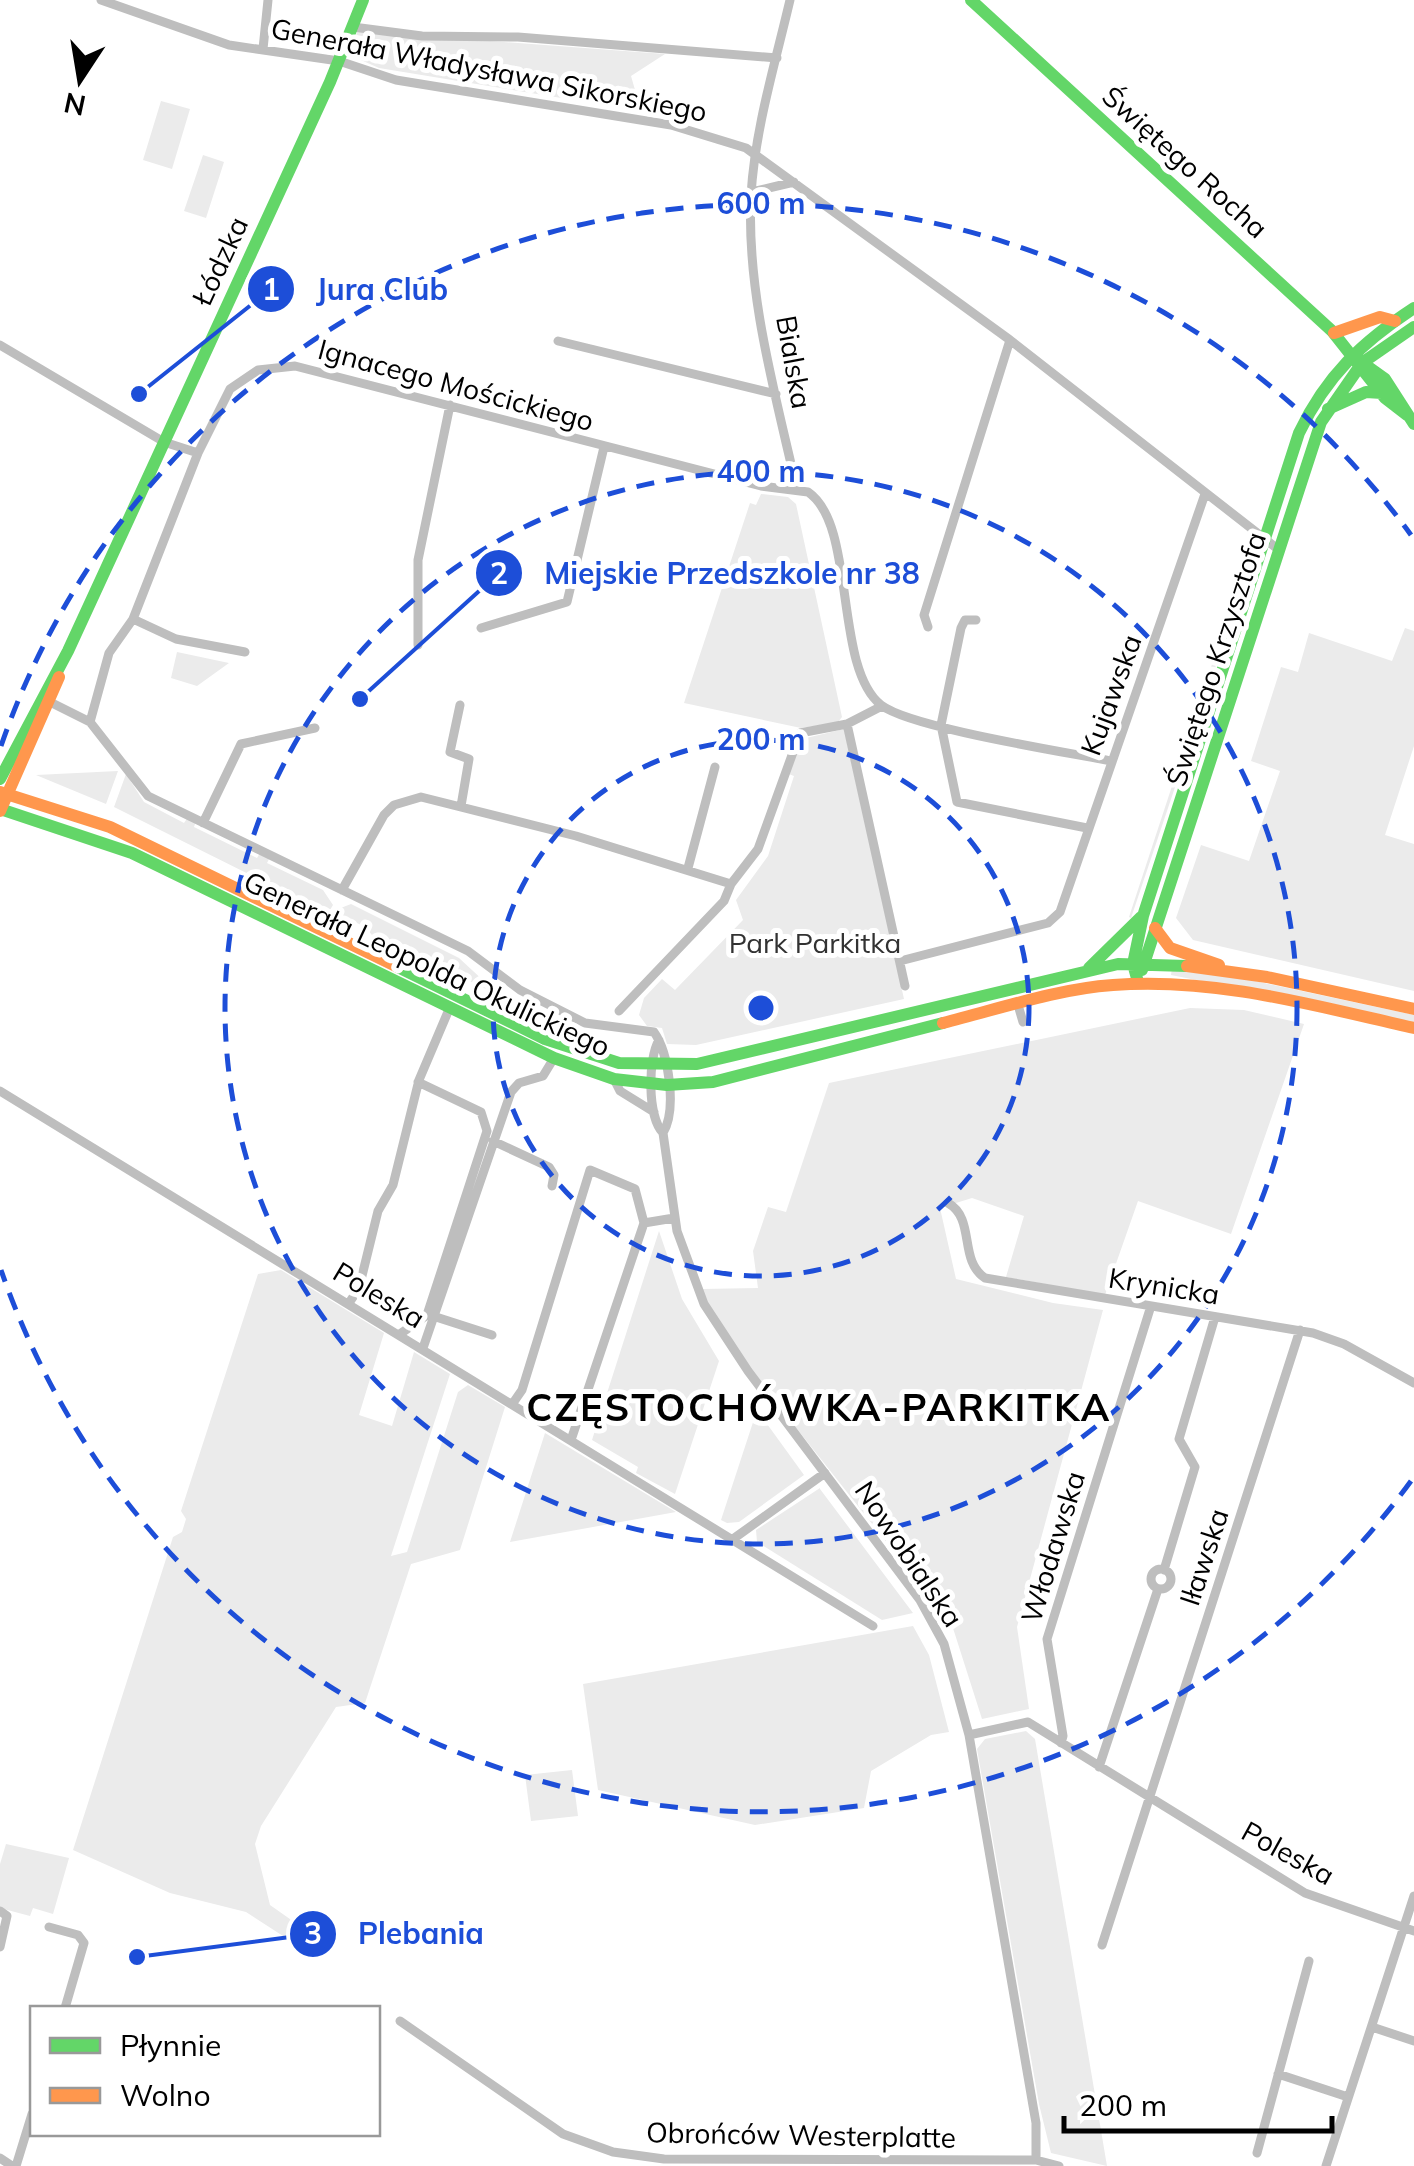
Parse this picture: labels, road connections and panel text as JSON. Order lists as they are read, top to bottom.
{
  "streets": {
    "main road": [
      "Świętego Rocha",
      "Łódzka",
      "Świętego Krzysztofa",
      "Generała Leopolda Okulickiego"
    ],
    "street": [
      "Generała Władysława Sikorskiego",
      "Bialska",
      "Ignacego Mościckiego",
      "Kujawska",
      "Krynicka",
      "Poleska",
      "Włodawska",
      "Nowobialska",
      "Iławska",
      "Obrońców Westerplatte"
    ]
  },
  "crossings": [
    ["Generała Władysława Sikorskiego", "Łódzka"],
    ["Generała Władysława Sikorskiego", "Bialska"],
    ["Generała Władysława Sikorskiego", "Świętego Krzysztofa"],
    ["Generała Władysława Sikorskiego", "Kujawska"],
    ["Świętego Rocha", "Świętego Krzysztofa"],
    ["Łódzka", "Generała Leopolda Okulickiego"],
    ["Bialska", "Ignacego Mościckiego"],
    ["Świętego Krzysztofa", "Generała Leopolda Okulickiego"],
    ["Generała Leopolda Okulickiego", "Nowobialska"],
    ["Krynicka", "Włodawska"],
    ["Krynicka", "Iławska"],
    ["Poleska", "Włodawska"],
    ["Poleska", "Nowobialska"],
    ["Poleska", "Iławska"],
    ["Nowobialska", "Obrońców Westerplatte"]
  ],
  "districts": ["CZĘSTOCHÓWKA-PARKITKA"],
  "parks": ["Park Parkitka"],
  "places": ["Jura Club", "Miejskie Przedszkole nr 38", "Plebania"],
  "legend": ["Płynnie", "Wolno"],
  "scale_bar": "200 m",
  "north": "bottom",
  "rings": ["600 m", "400 m", "200 m"]
}
